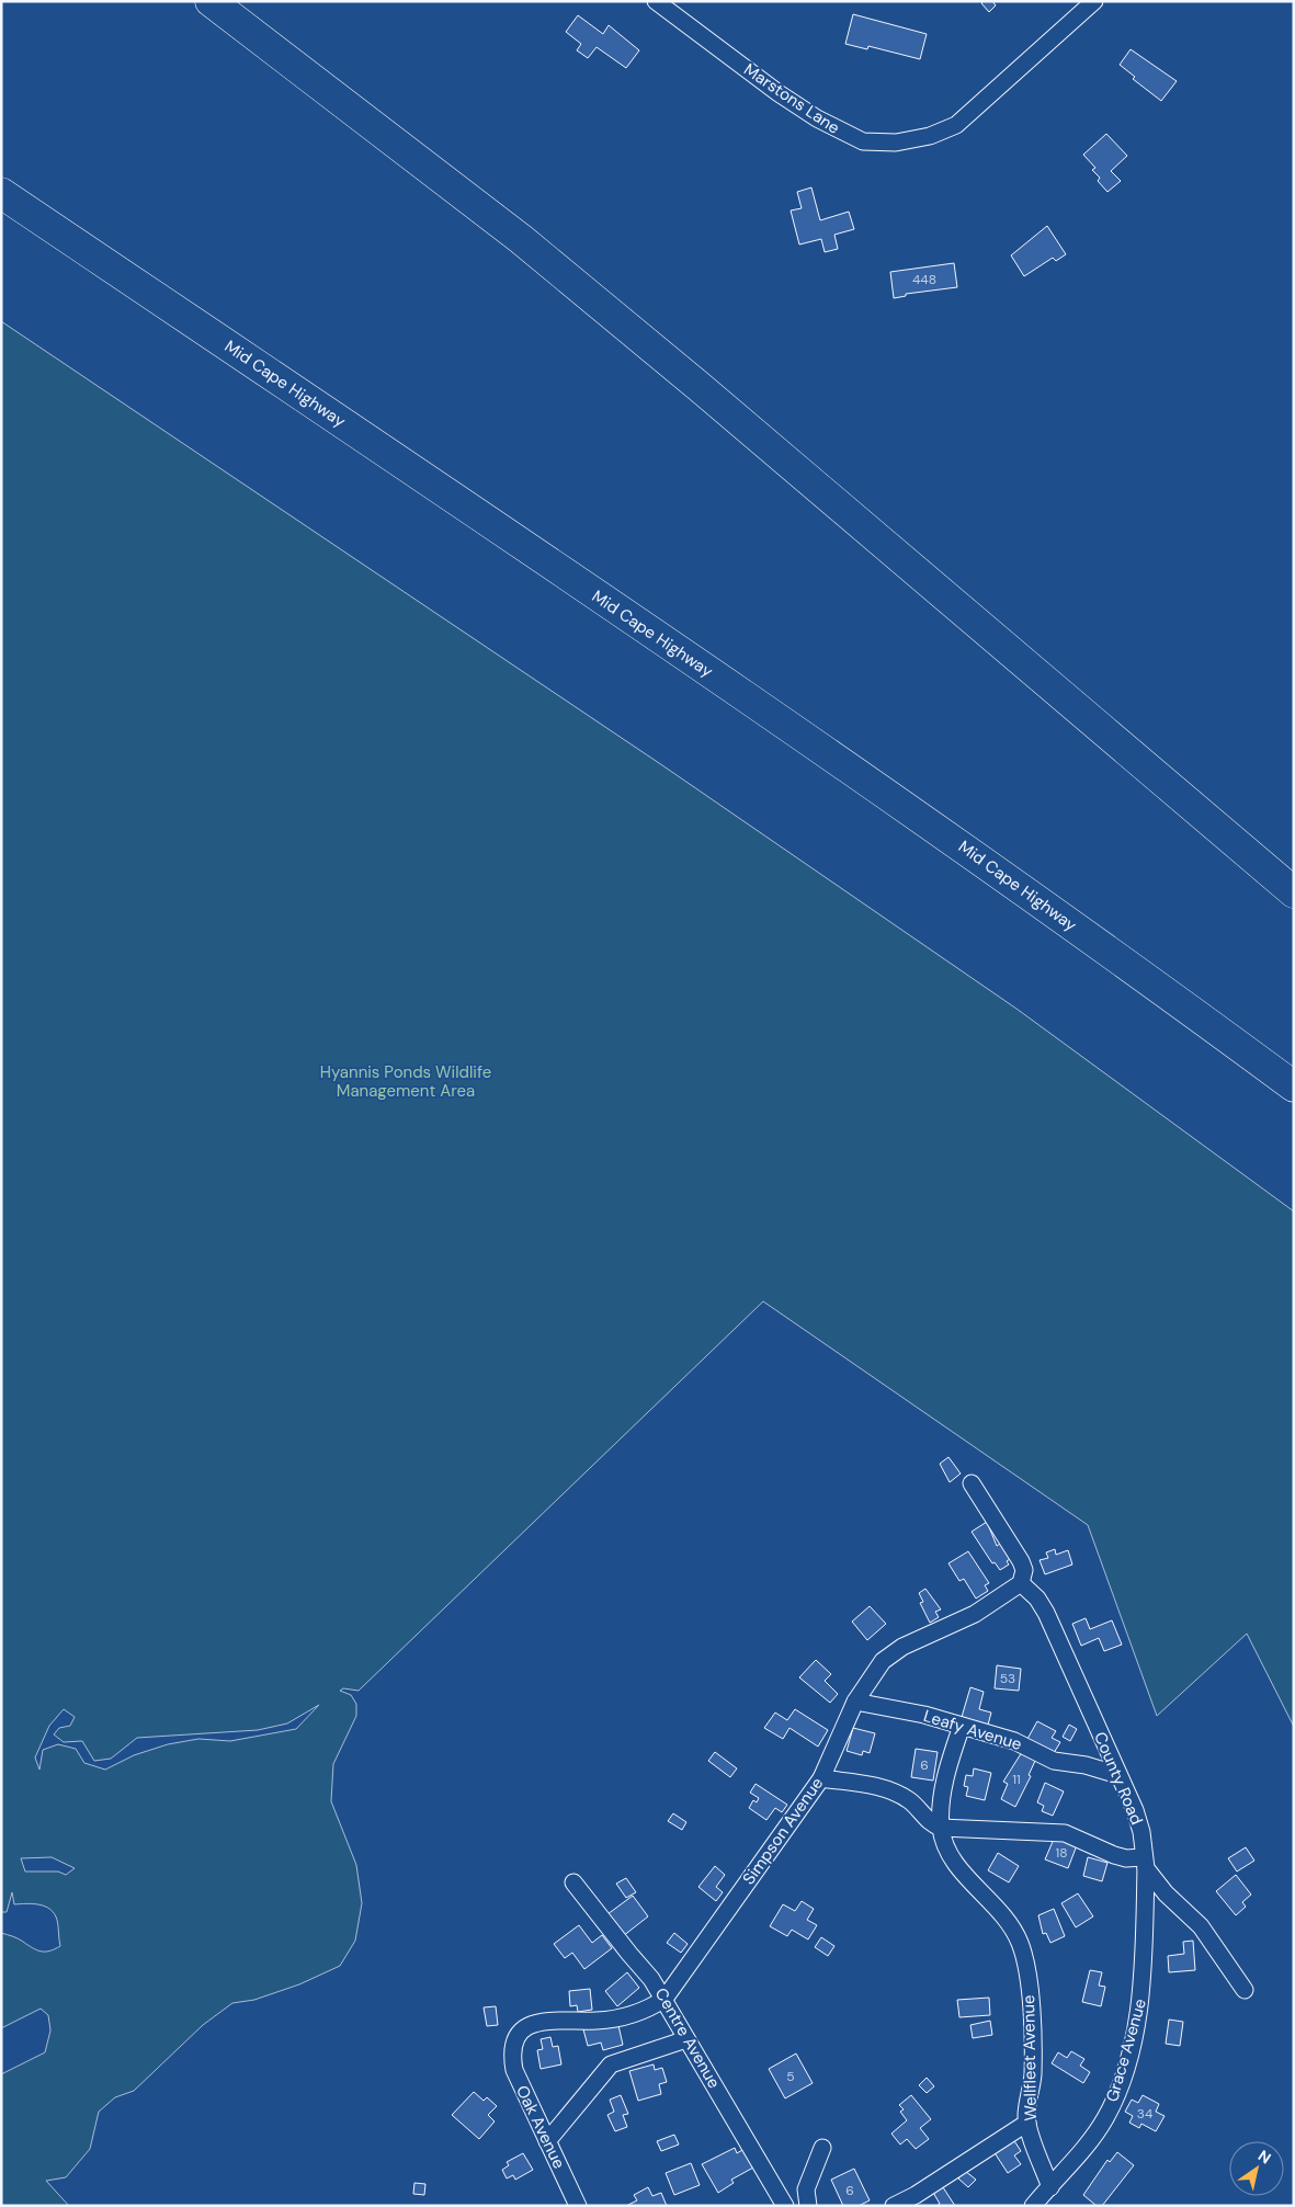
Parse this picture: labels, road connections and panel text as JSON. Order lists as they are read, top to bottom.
{
  "streets": {
    "highway": ["Mid Cape Highway"],
    "street": [
      "Marstons Lane",
      "Leafy Avenue",
      "County Road",
      "Simpson Avenue",
      "Centre Avenue",
      "Grace Avenue",
      "Wellfleet Avenue",
      "Oak Avenue"
    ]
  },
  "crossings": [
    ["Leafy Avenue", "County Road"],
    ["Leafy Avenue", "Simpson Avenue"],
    ["Leafy Avenue", "Wellfleet Avenue"],
    ["County Road", "Simpson Avenue"],
    ["County Road", "Grace Avenue"],
    ["Simpson Avenue", "Centre Avenue"],
    ["Simpson Avenue", "Oak Avenue"],
    ["Grace Avenue", "Wellfleet Avenue"]
  ],
  "parks": ["Hyannis Ponds Wildlife Management Area"],
  "house_numbers": [
    "448",
    "53",
    "6",
    "11",
    "18",
    "5",
    "34",
    "6"
  ],
  "north": "top right"
}
